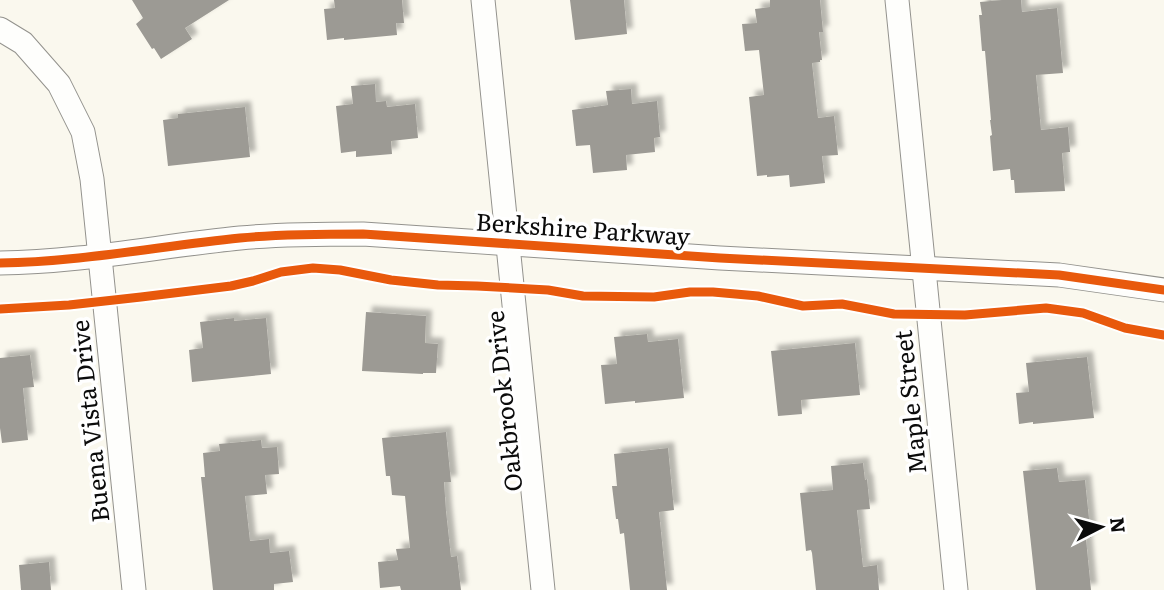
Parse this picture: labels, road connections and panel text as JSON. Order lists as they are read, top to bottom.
{
  "streets": {
    "street": [
      "Berkshire Parkway",
      "Oakbrook Drive",
      "Maple Street",
      "Buena Vista Drive"
    ]
  },
  "crossings": [
    ["Berkshire Parkway", "Oakbrook Drive"],
    ["Berkshire Parkway", "Maple Street"],
    ["Berkshire Parkway", "Buena Vista Drive"]
  ],
  "north": "right"
}
